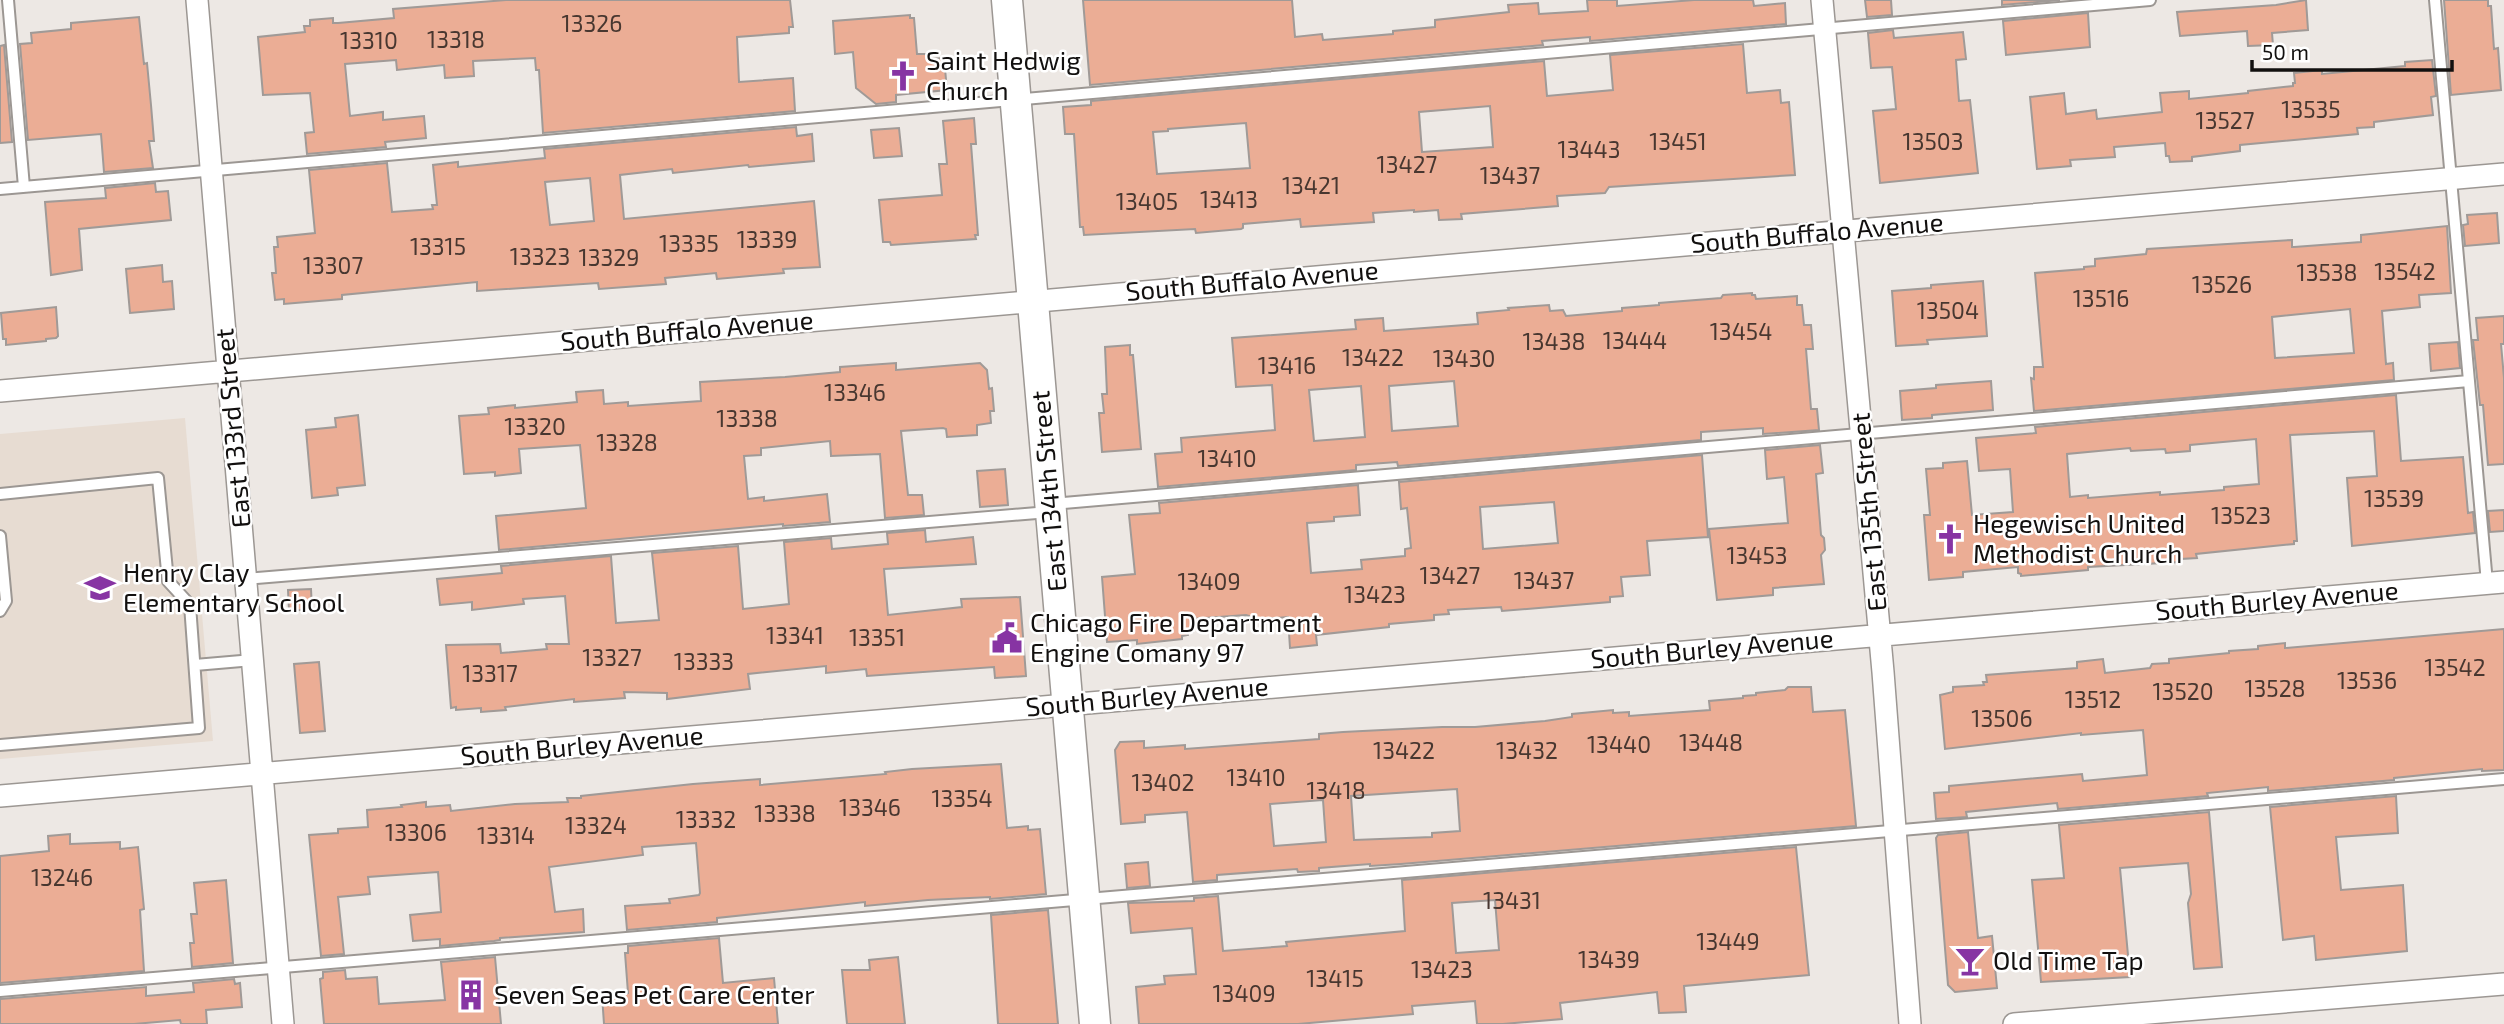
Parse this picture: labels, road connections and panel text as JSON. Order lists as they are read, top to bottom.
{
  "streets": {
    "street": [
      "South Buffalo Avenue",
      "East 133rd Street",
      "East 134th Street",
      "East 135th Street",
      "South Burley Avenue"
    ]
  },
  "crossings": [
    ["South Buffalo Avenue", "East 133rd Street"],
    ["South Buffalo Avenue", "East 134th Street"],
    ["South Buffalo Avenue", "East 135th Street"],
    ["East 133rd Street", "South Burley Avenue"],
    ["East 134th Street", "South Burley Avenue"],
    ["East 135th Street", "South Burley Avenue"]
  ],
  "places": {
    "church": ["Saint Hedwig Church", "Hegewisch United Methodist Church"],
    "school or university": ["Henry Clay Elementary School"],
    "public building": ["Chicago Fire Department Engine Comany 97"],
    "bar": ["Old Time Tap"],
    "building": ["Seven Seas Pet Care Center"]
  },
  "house_numbers": [
    "13326",
    "13318",
    "13310",
    "13535",
    "13527",
    "13451",
    "13503",
    "13443",
    "13427",
    "13437",
    "13421",
    "13413",
    "13405",
    "13339",
    "13335",
    "13315",
    "13323",
    "13329",
    "13307",
    "13542",
    "13538",
    "13526",
    "13516",
    "13504",
    "13454",
    "13444",
    "13438",
    "13422",
    "13430",
    "13416",
    "13346",
    "13338",
    "13320",
    "13328",
    "13410",
    "13539",
    "13523",
    "13453",
    "13427",
    "13437",
    "13409",
    "13423",
    "13341",
    "13351",
    "13327",
    "13333",
    "13542",
    "13317",
    "13536",
    "13528",
    "13520",
    "13512",
    "13506",
    "13448",
    "13440",
    "13422",
    "13432",
    "13410",
    "13402",
    "13418",
    "13354",
    "13346",
    "13338",
    "13332",
    "13324",
    "13306",
    "13314",
    "13246",
    "13431",
    "13449",
    "13439",
    "13423",
    "13415",
    "13409"
  ],
  "scale_bar": "50 m"
}
